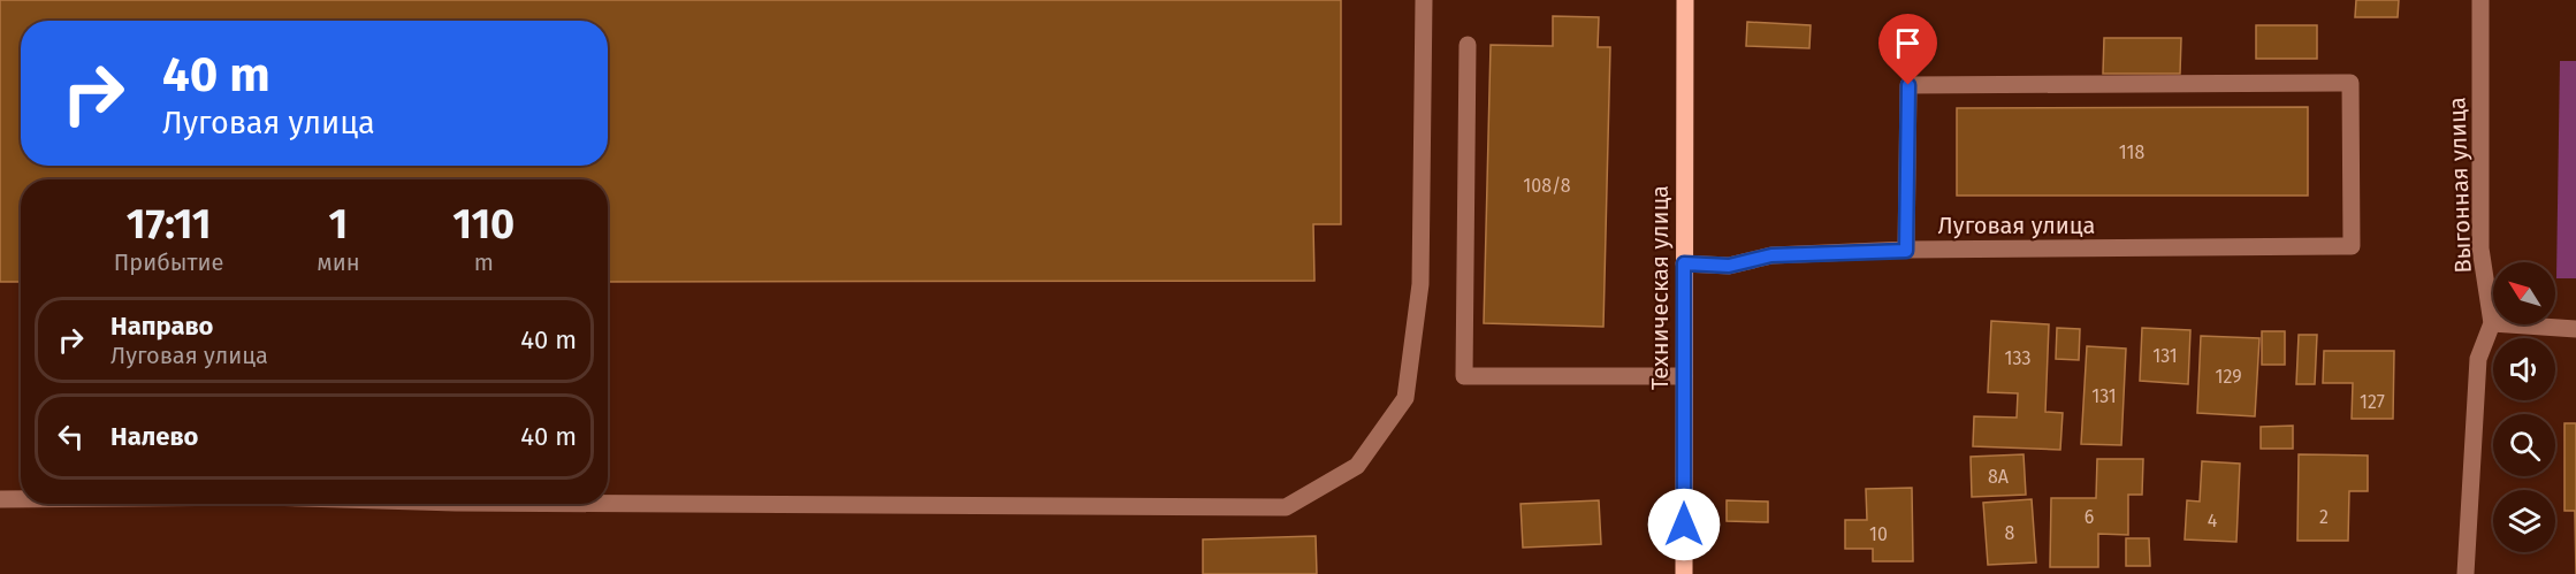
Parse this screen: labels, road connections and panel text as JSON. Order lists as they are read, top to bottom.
{
  "streets": {
    "main road": ["Техническая улица"],
    "street": ["Выгонная улица", "Луговая улица"]
  },
  "crossings": [
    ["Луговая улица", "Техническая улица"]
  ],
  "house_numbers": [
    "118",
    "108/8",
    "131",
    "133",
    "129",
    "131",
    "127",
    "8А",
    "6",
    "2",
    "4",
    "8",
    "10"
  ],
  "north": "top left",
  "page": {
    "turn": ["40 m", "Луговая улица"],
    "eta": [
      "17:11",
      "Прибытие",
      "1",
      "мин",
      "110",
      "m"
    ],
    "list": [
      {
        "name": "Направо",
        "note": "Луговая улица",
        "value": "40 m"
      },
      {
        "name": "Налево",
        "value": "40 m"
      }
    ]
  }
}
